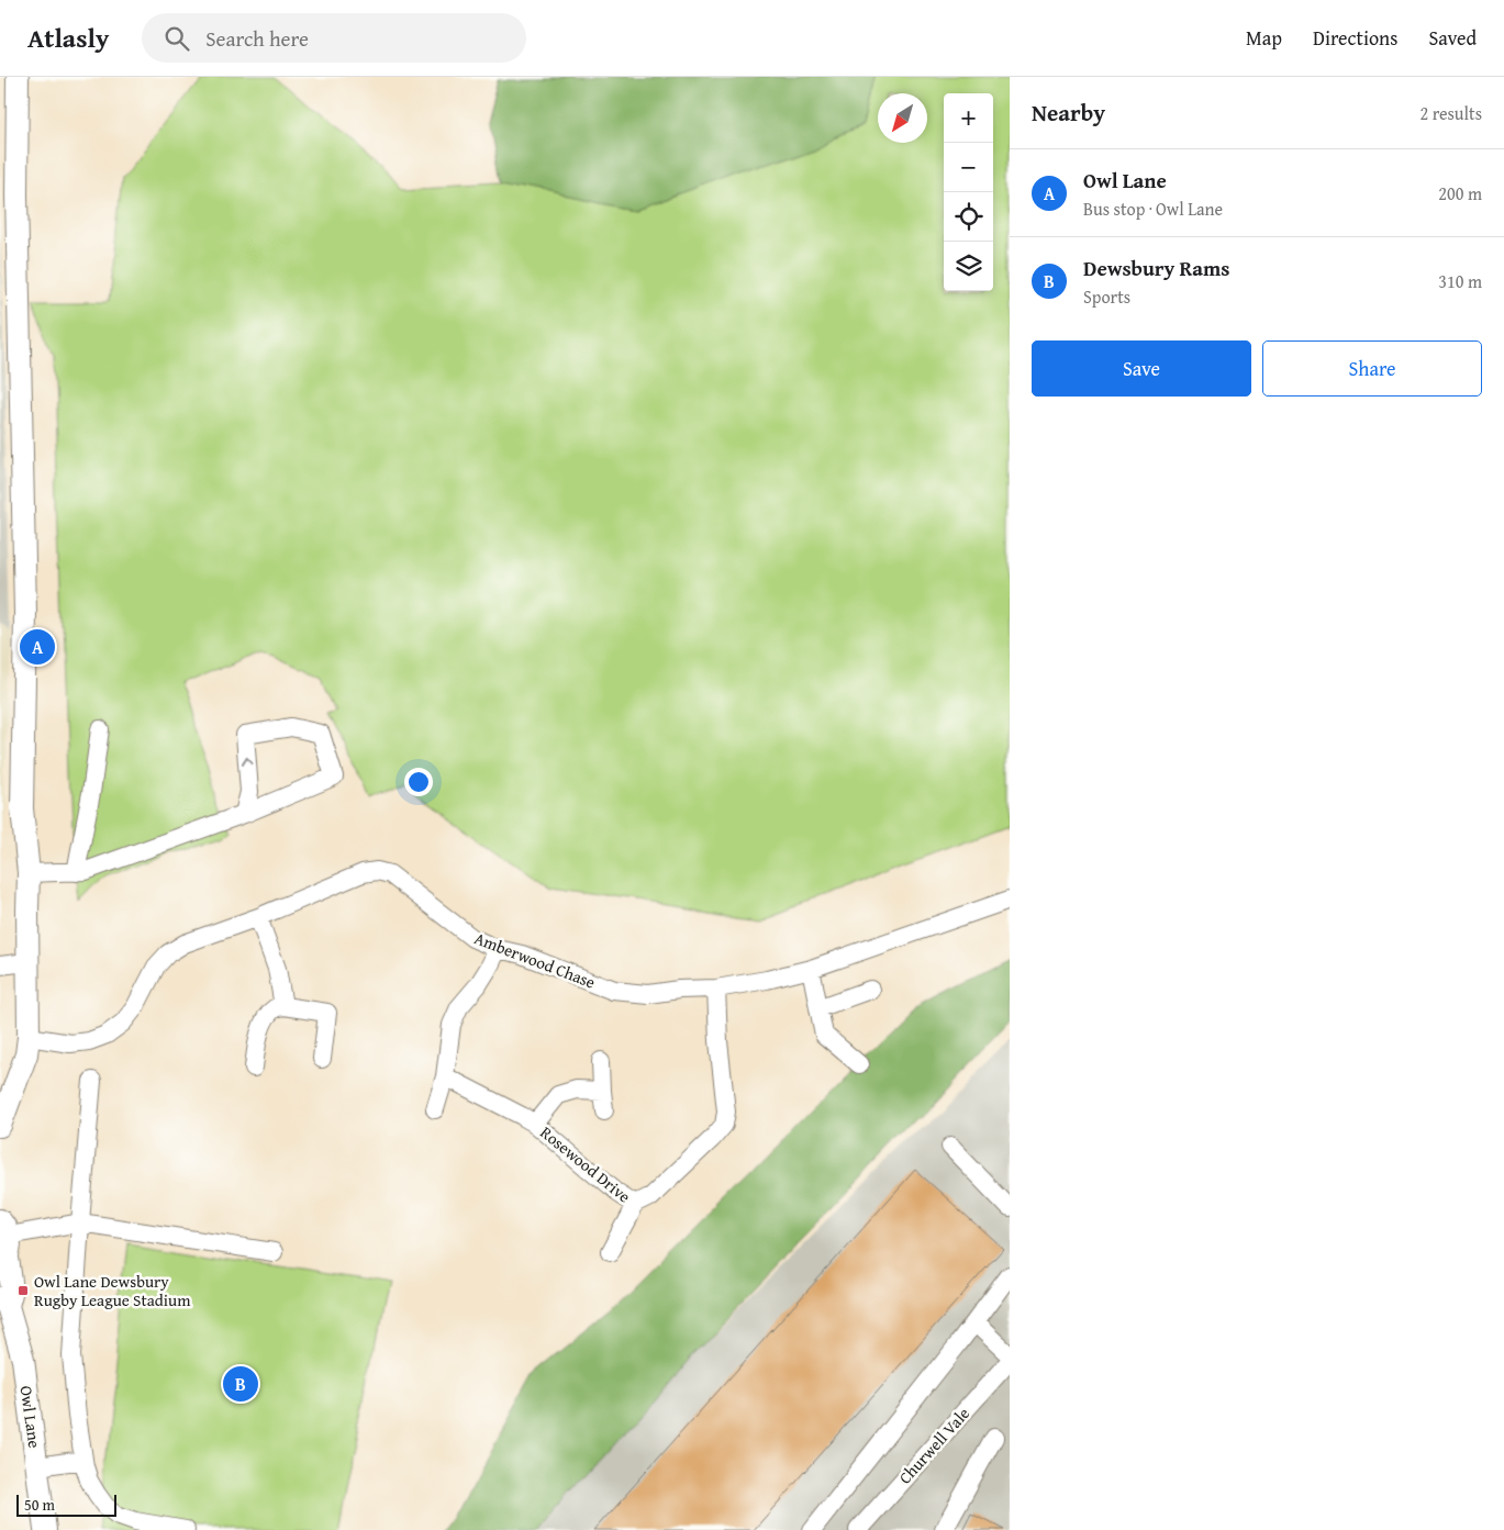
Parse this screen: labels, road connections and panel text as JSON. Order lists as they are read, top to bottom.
{
  "streets": {
    "main road": ["Owl Lane"],
    "street": ["Amberwood Chase", "Rosewood Drive", "Churwell Vale"]
  },
  "crossings": [
    ["Amberwood Chase", "Rosewood Drive"]
  ],
  "places": {
    "transit": ["Owl Lane Dewsbury Rugby League Stadium"]
  },
  "scale_bar": "50 m",
  "north": "bottom left",
  "page": {
    "header": "Atlasly",
    "search": "Search here",
    "nav": ["Map", "Directions", "Saved"],
    "heading": ["Nearby", "2 results"],
    "map_buttons": ["+", "−"],
    "list": [
      {
        "mark": "A",
        "name": "Owl Lane",
        "note": "Bus stop · Owl Lane",
        "value": "200 m"
      },
      {
        "mark": "B",
        "name": "Dewsbury Rams",
        "note": "Sports",
        "value": "310 m"
      }
    ],
    "buttons": ["Save", "Share"],
    "pins": ["A", "B"],
    "scale": "50 m"
  }
}
